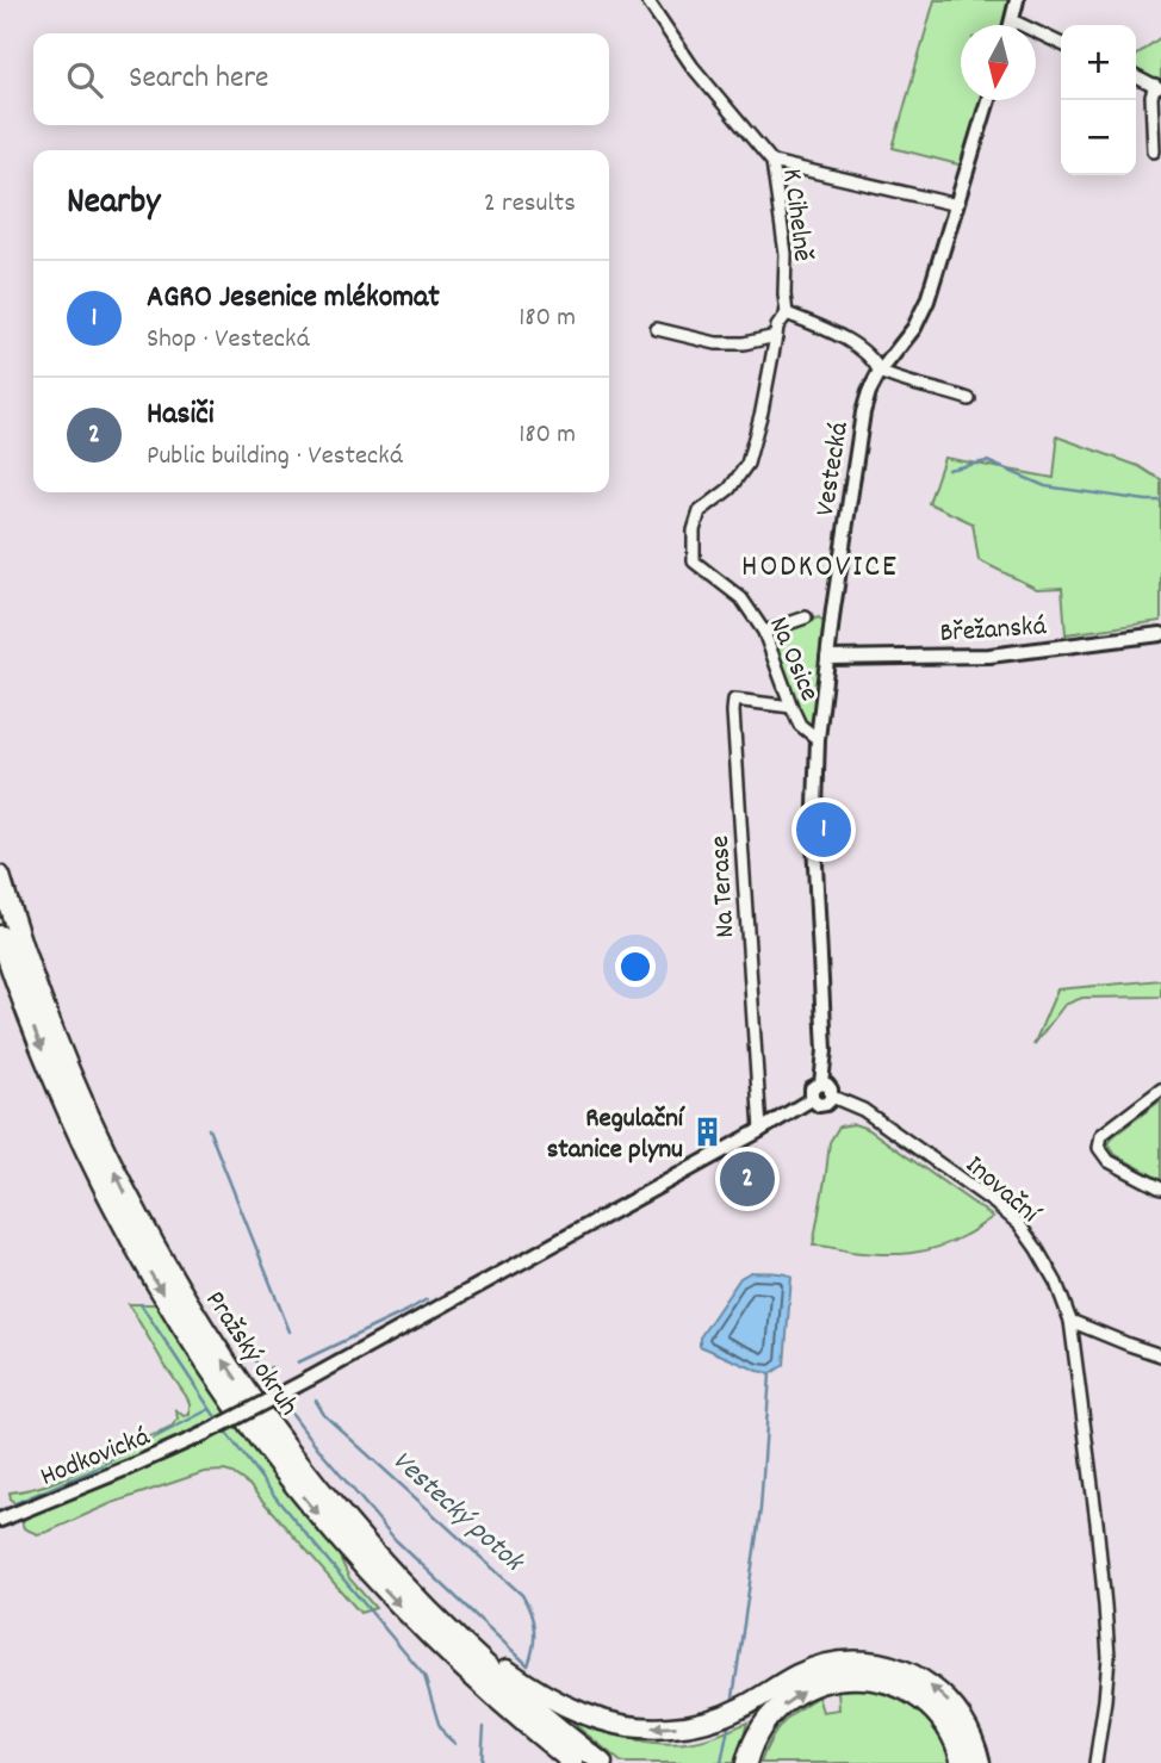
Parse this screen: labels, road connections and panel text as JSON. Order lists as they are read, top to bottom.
{
  "streets": {
    "highway": ["Pražský okruh"],
    "street": [
      "K Cihelně",
      "Vestecká",
      "Břežanská",
      "Na Osice",
      "Na Terase",
      "Inovační",
      "Hodkovická"
    ]
  },
  "crossings": [
    ["K Cihelně", "Na Osice"],
    ["Vestecká", "Břežanská"],
    ["Vestecká", "Na Osice"],
    ["Vestecká", "Na Terase"],
    ["Vestecká", "Inovační"],
    ["Vestecká", "Hodkovická"],
    ["Na Osice", "Na Terase"]
  ],
  "districts": ["HODKOVICE"],
  "water": ["Vestecký potok"],
  "places": {
    "building": ["Regulační stanice plynu"]
  },
  "north": "bottom",
  "page": {
    "map_buttons": ["+", "−"],
    "search": "Search here",
    "heading": ["Nearby", "2 results"],
    "list": [
      {
        "mark": "1",
        "name": "AGRO Jesenice mlékomat",
        "note": "Shop · Vestecká",
        "value": "180 m"
      },
      {
        "mark": "2",
        "name": "Hasiči",
        "note": "Public building · Vestecká",
        "value": "180 m"
      }
    ],
    "pins": ["1", "2"]
  }
}
